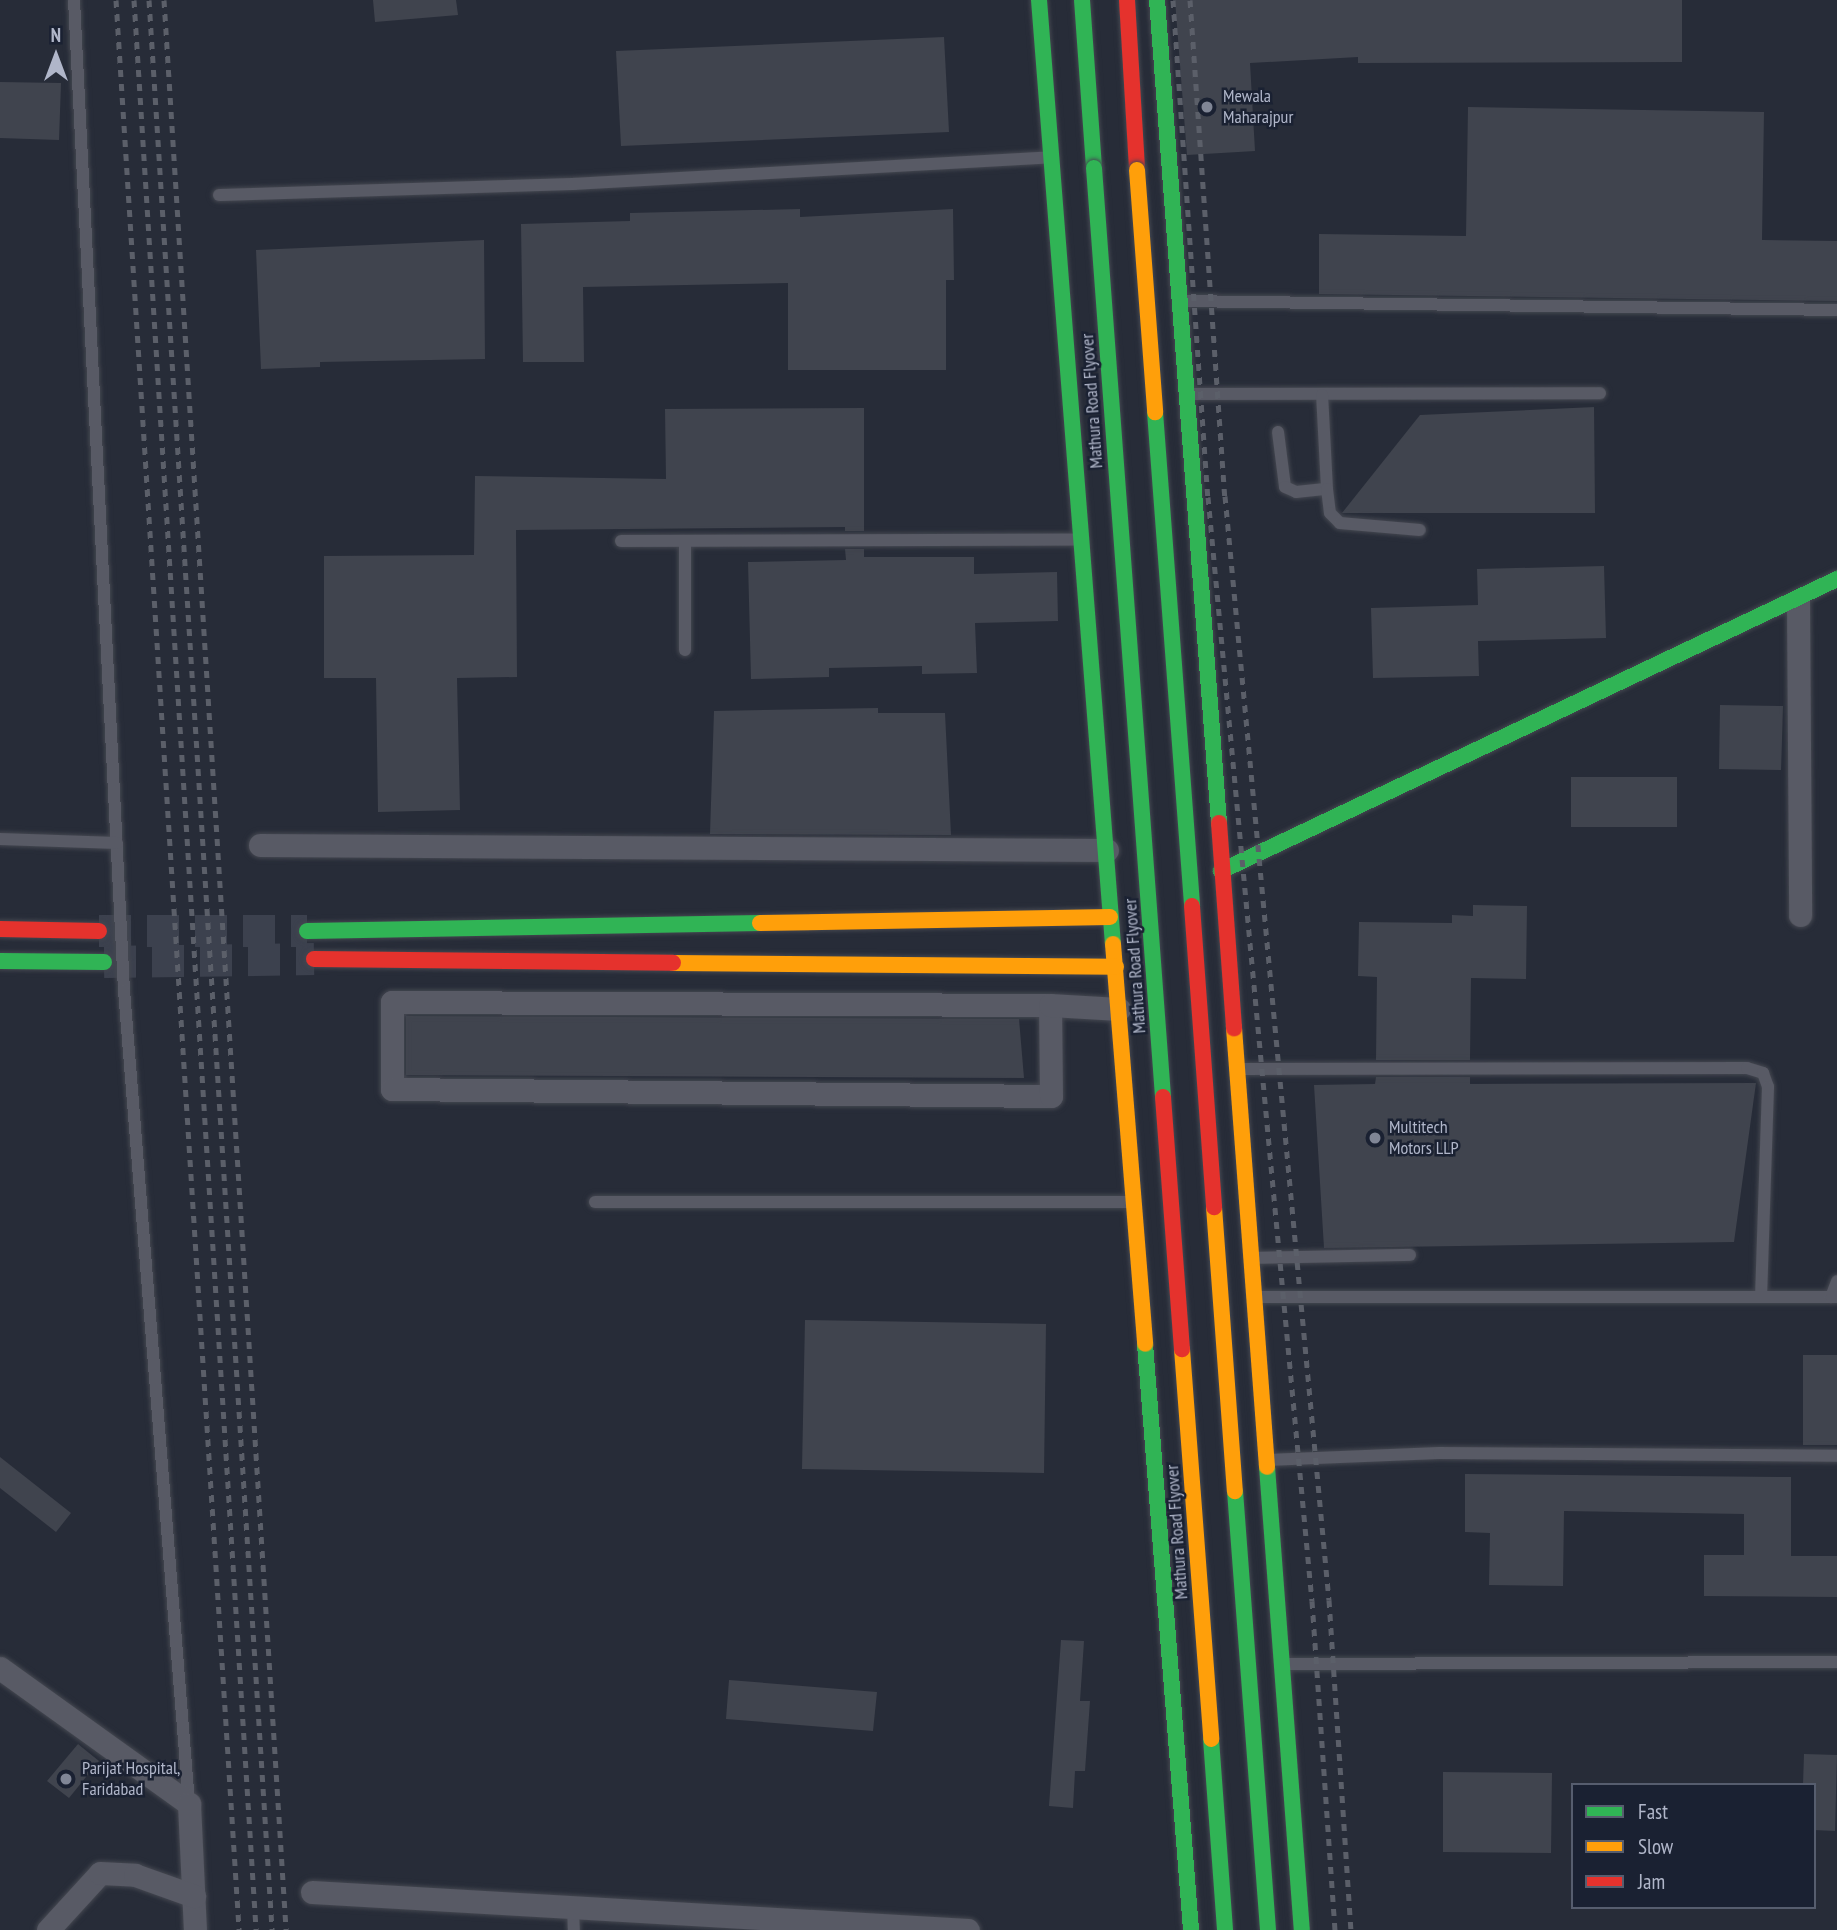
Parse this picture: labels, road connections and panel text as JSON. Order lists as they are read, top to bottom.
{
  "streets": {
    "main road": ["Mathura Road Flyover"]
  },
  "places": ["Mewala Maharajpur", "Multitech Motors LLP", "Parijat Hospital, Faridabad"],
  "legend": ["Fast", "Slow", "Jam"],
  "north": "top"
}
